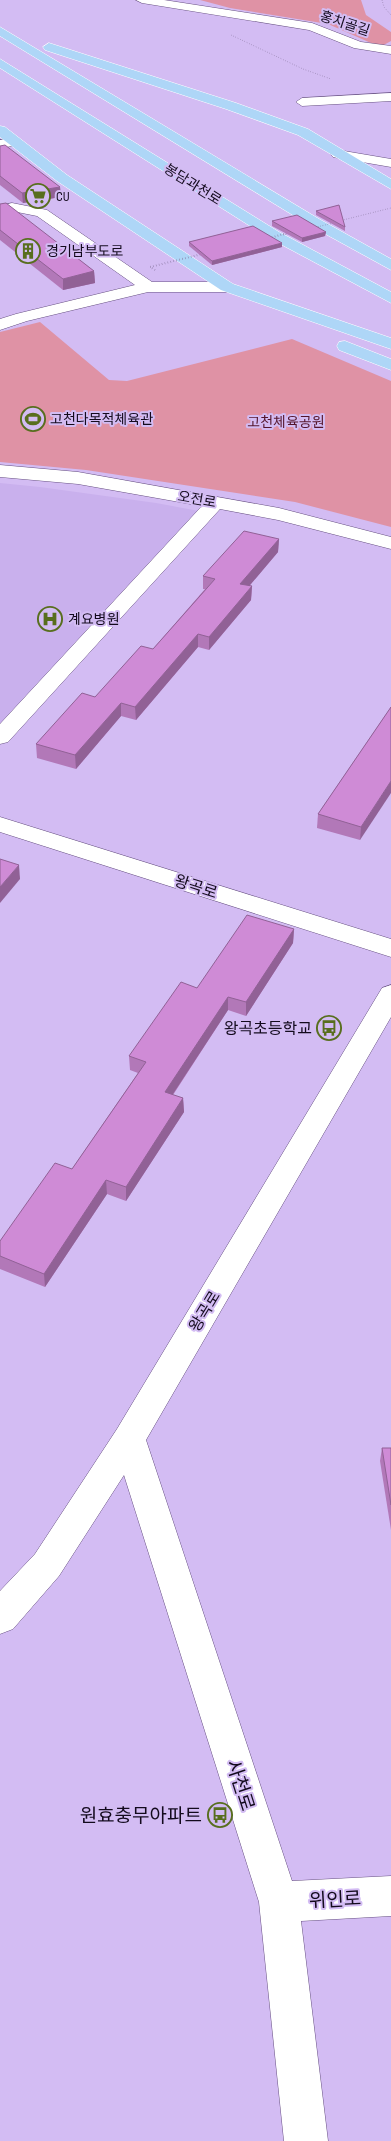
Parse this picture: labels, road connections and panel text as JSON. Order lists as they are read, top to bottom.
{
  "streets": {
    "highway": ["봉담과천로"],
    "street": [
      "홍치골길",
      "오전로",
      "왕곡로",
      "사천로",
      "위인로"
    ]
  },
  "crossings": [
    ["왕곡로", "사천로"],
    ["사천로", "위인로"]
  ],
  "parks": ["고천체육공원"],
  "places": {
    "supermarket": ["CU"],
    "building": ["경기남부도로"],
    "sports": ["고천다목적체육관"],
    "hospital": ["계요병원"],
    "bus stop": ["왕곡초등학교", "원효충무아파트"]
  }
}
